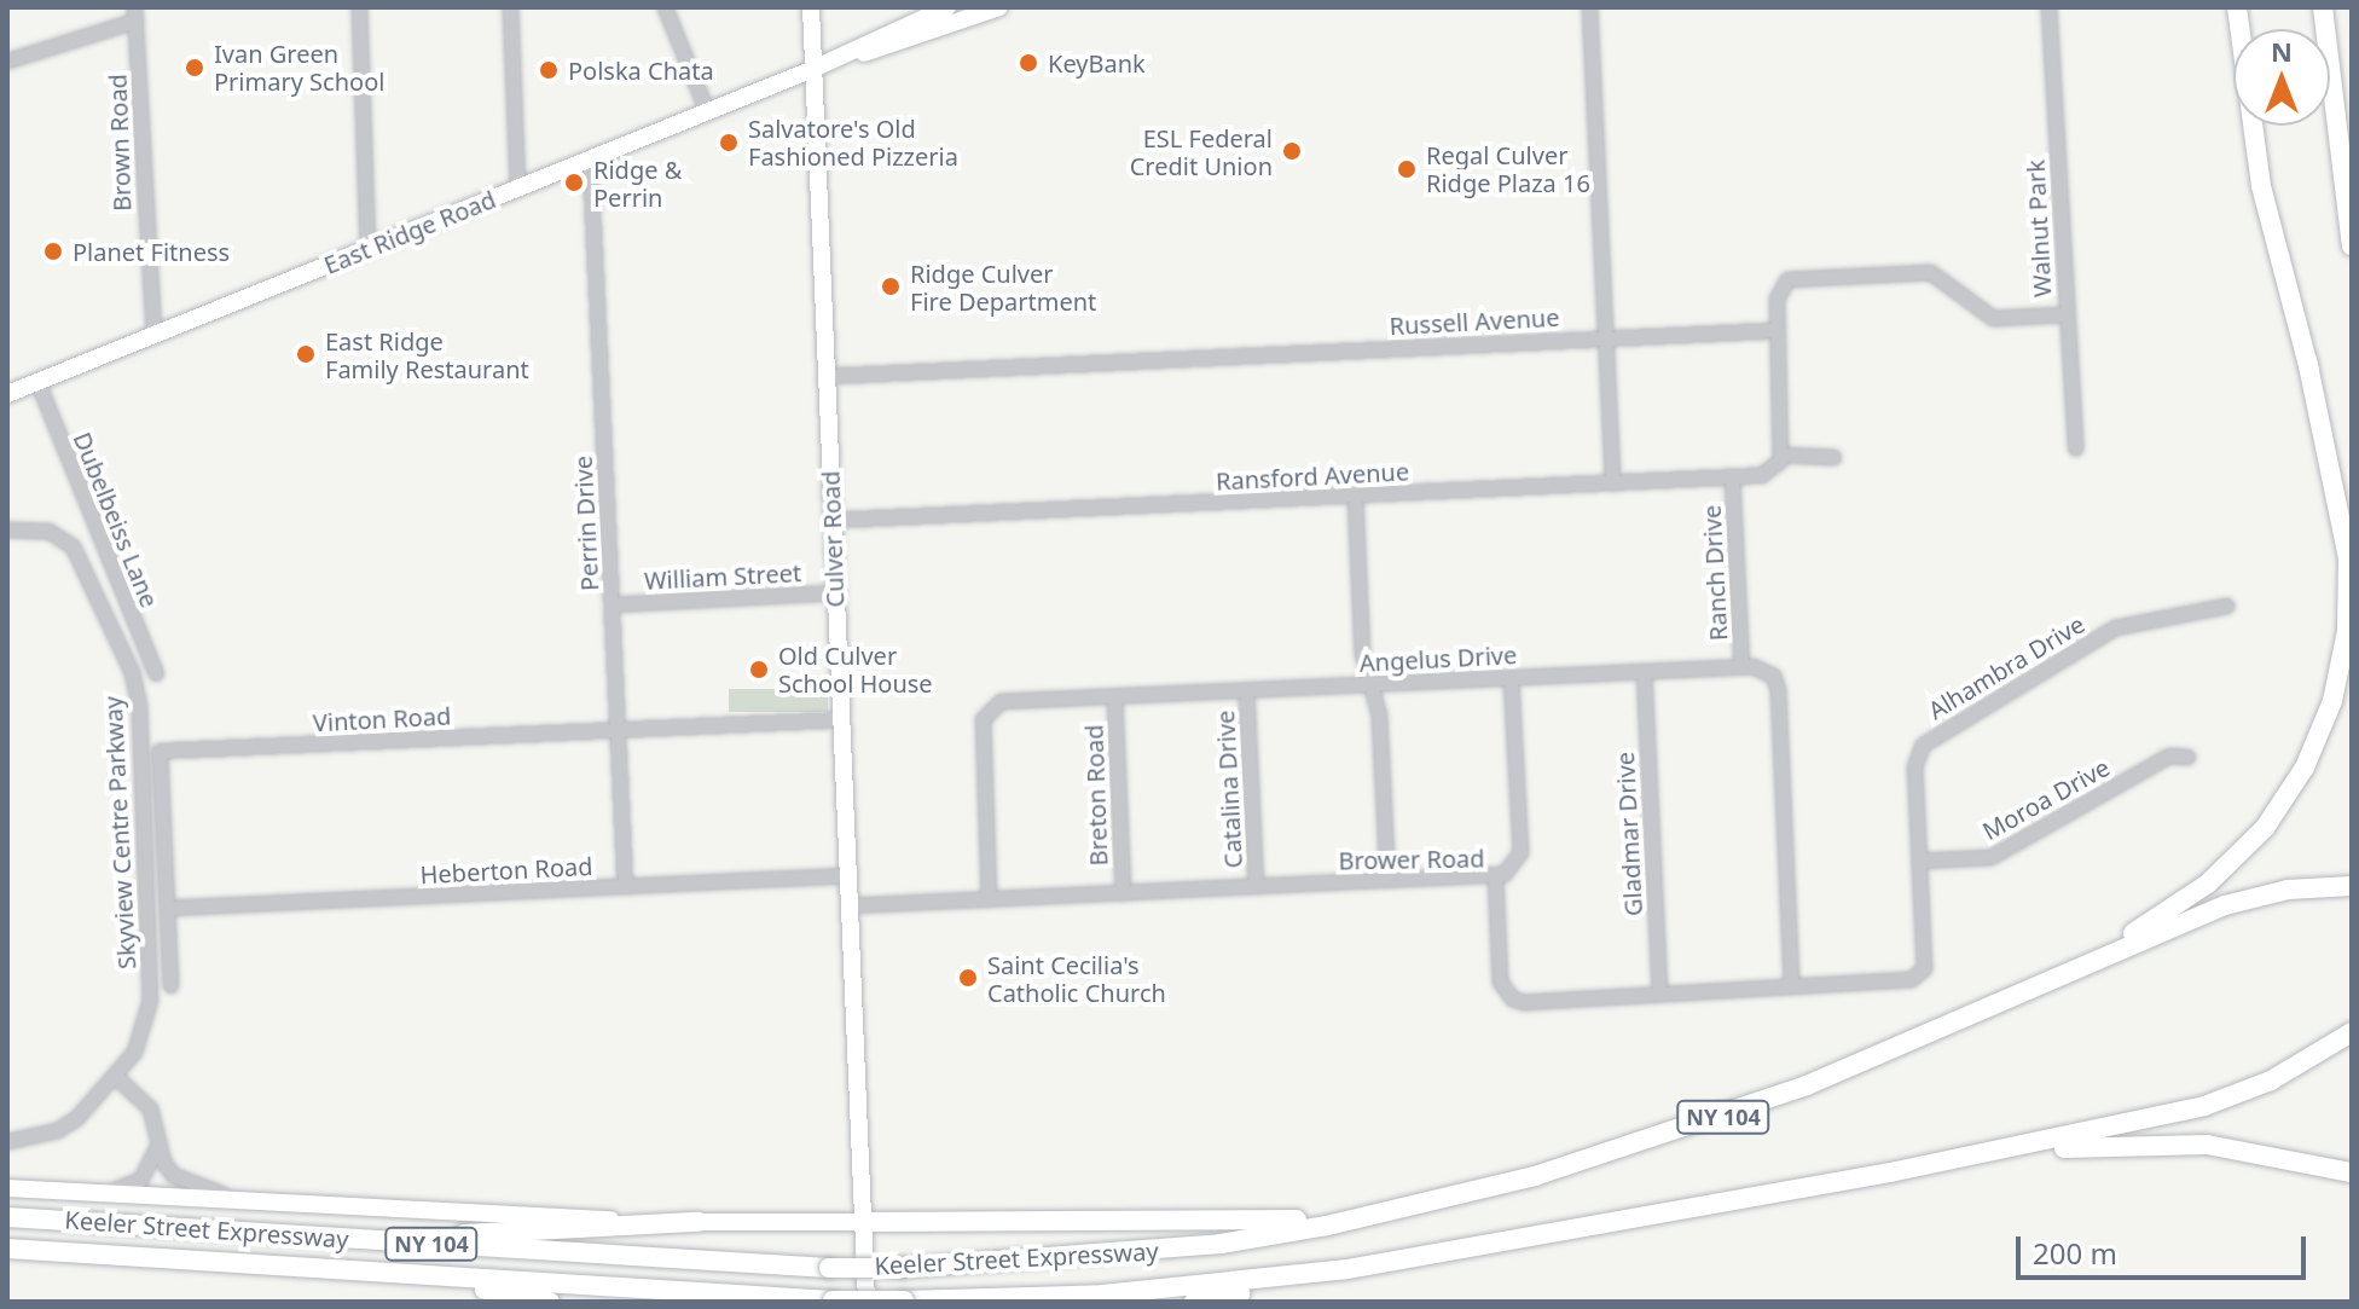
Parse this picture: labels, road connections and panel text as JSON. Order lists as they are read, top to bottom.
{
  "streets": {
    "highway": ["NY 104", "Keeler Street Expressway"],
    "main road": ["East Ridge Road", "Culver Road"],
    "street": [
      "Brown Road",
      "Walnut Park",
      "Russell Avenue",
      "Ransford Avenue",
      "Dubelbeiss Lane",
      "Perrin Drive",
      "Ranch Drive",
      "William Street",
      "Angelus Drive",
      "Alhambra Drive",
      "Vinton Road",
      "Catalina Drive",
      "Breton Road",
      "Moroa Drive",
      "Skyview Centre Parkway",
      "Gladmar Drive",
      "Brower Road",
      "Heberton Road"
    ]
  },
  "crossings": [
    ["Brown Road", "East Ridge Road"],
    ["East Ridge Road", "Dubelbeiss Lane"],
    ["East Ridge Road", "Perrin Drive"],
    ["East Ridge Road", "Culver Road"],
    ["Russell Avenue", "Culver Road"],
    ["Ransford Avenue", "Culver Road"],
    ["Ransford Avenue", "Ranch Drive"],
    ["Perrin Drive", "William Street"],
    ["Perrin Drive", "Vinton Road"],
    ["Perrin Drive", "Heberton Road"],
    ["Culver Road", "William Street"],
    ["Culver Road", "Vinton Road"],
    ["Culver Road", "Brower Road"],
    ["Culver Road", "Heberton Road"],
    ["Ranch Drive", "Angelus Drive"],
    ["Angelus Drive", "Catalina Drive"],
    ["Angelus Drive", "Breton Road"],
    ["Angelus Drive", "Gladmar Drive"],
    ["Angelus Drive", "Brower Road"],
    ["Alhambra Drive", "Moroa Drive"],
    ["Alhambra Drive", "Brower Road"],
    ["Vinton Road", "Heberton Road"],
    ["Catalina Drive", "Brower Road"],
    ["Breton Road", "Brower Road"],
    ["Gladmar Drive", "Brower Road"],
    ["NY 104", "Keeler Street Expressway"]
  ],
  "places": [
    "KeyBank",
    "Ivan Green Primary School",
    "Polska Chata",
    "Salvatore's Old Fashioned Pizzeria",
    "ESL Federal Credit Union",
    "Regal Culver Ridge Plaza 16",
    "Ridge & Perrin",
    "Planet Fitness",
    "Ridge Culver Fire Department",
    "East Ridge Family Restaurant",
    "Old Culver School House",
    "Saint Cecilia's Catholic Church"
  ],
  "scale_bar": "200 m",
  "north": "top"
}
